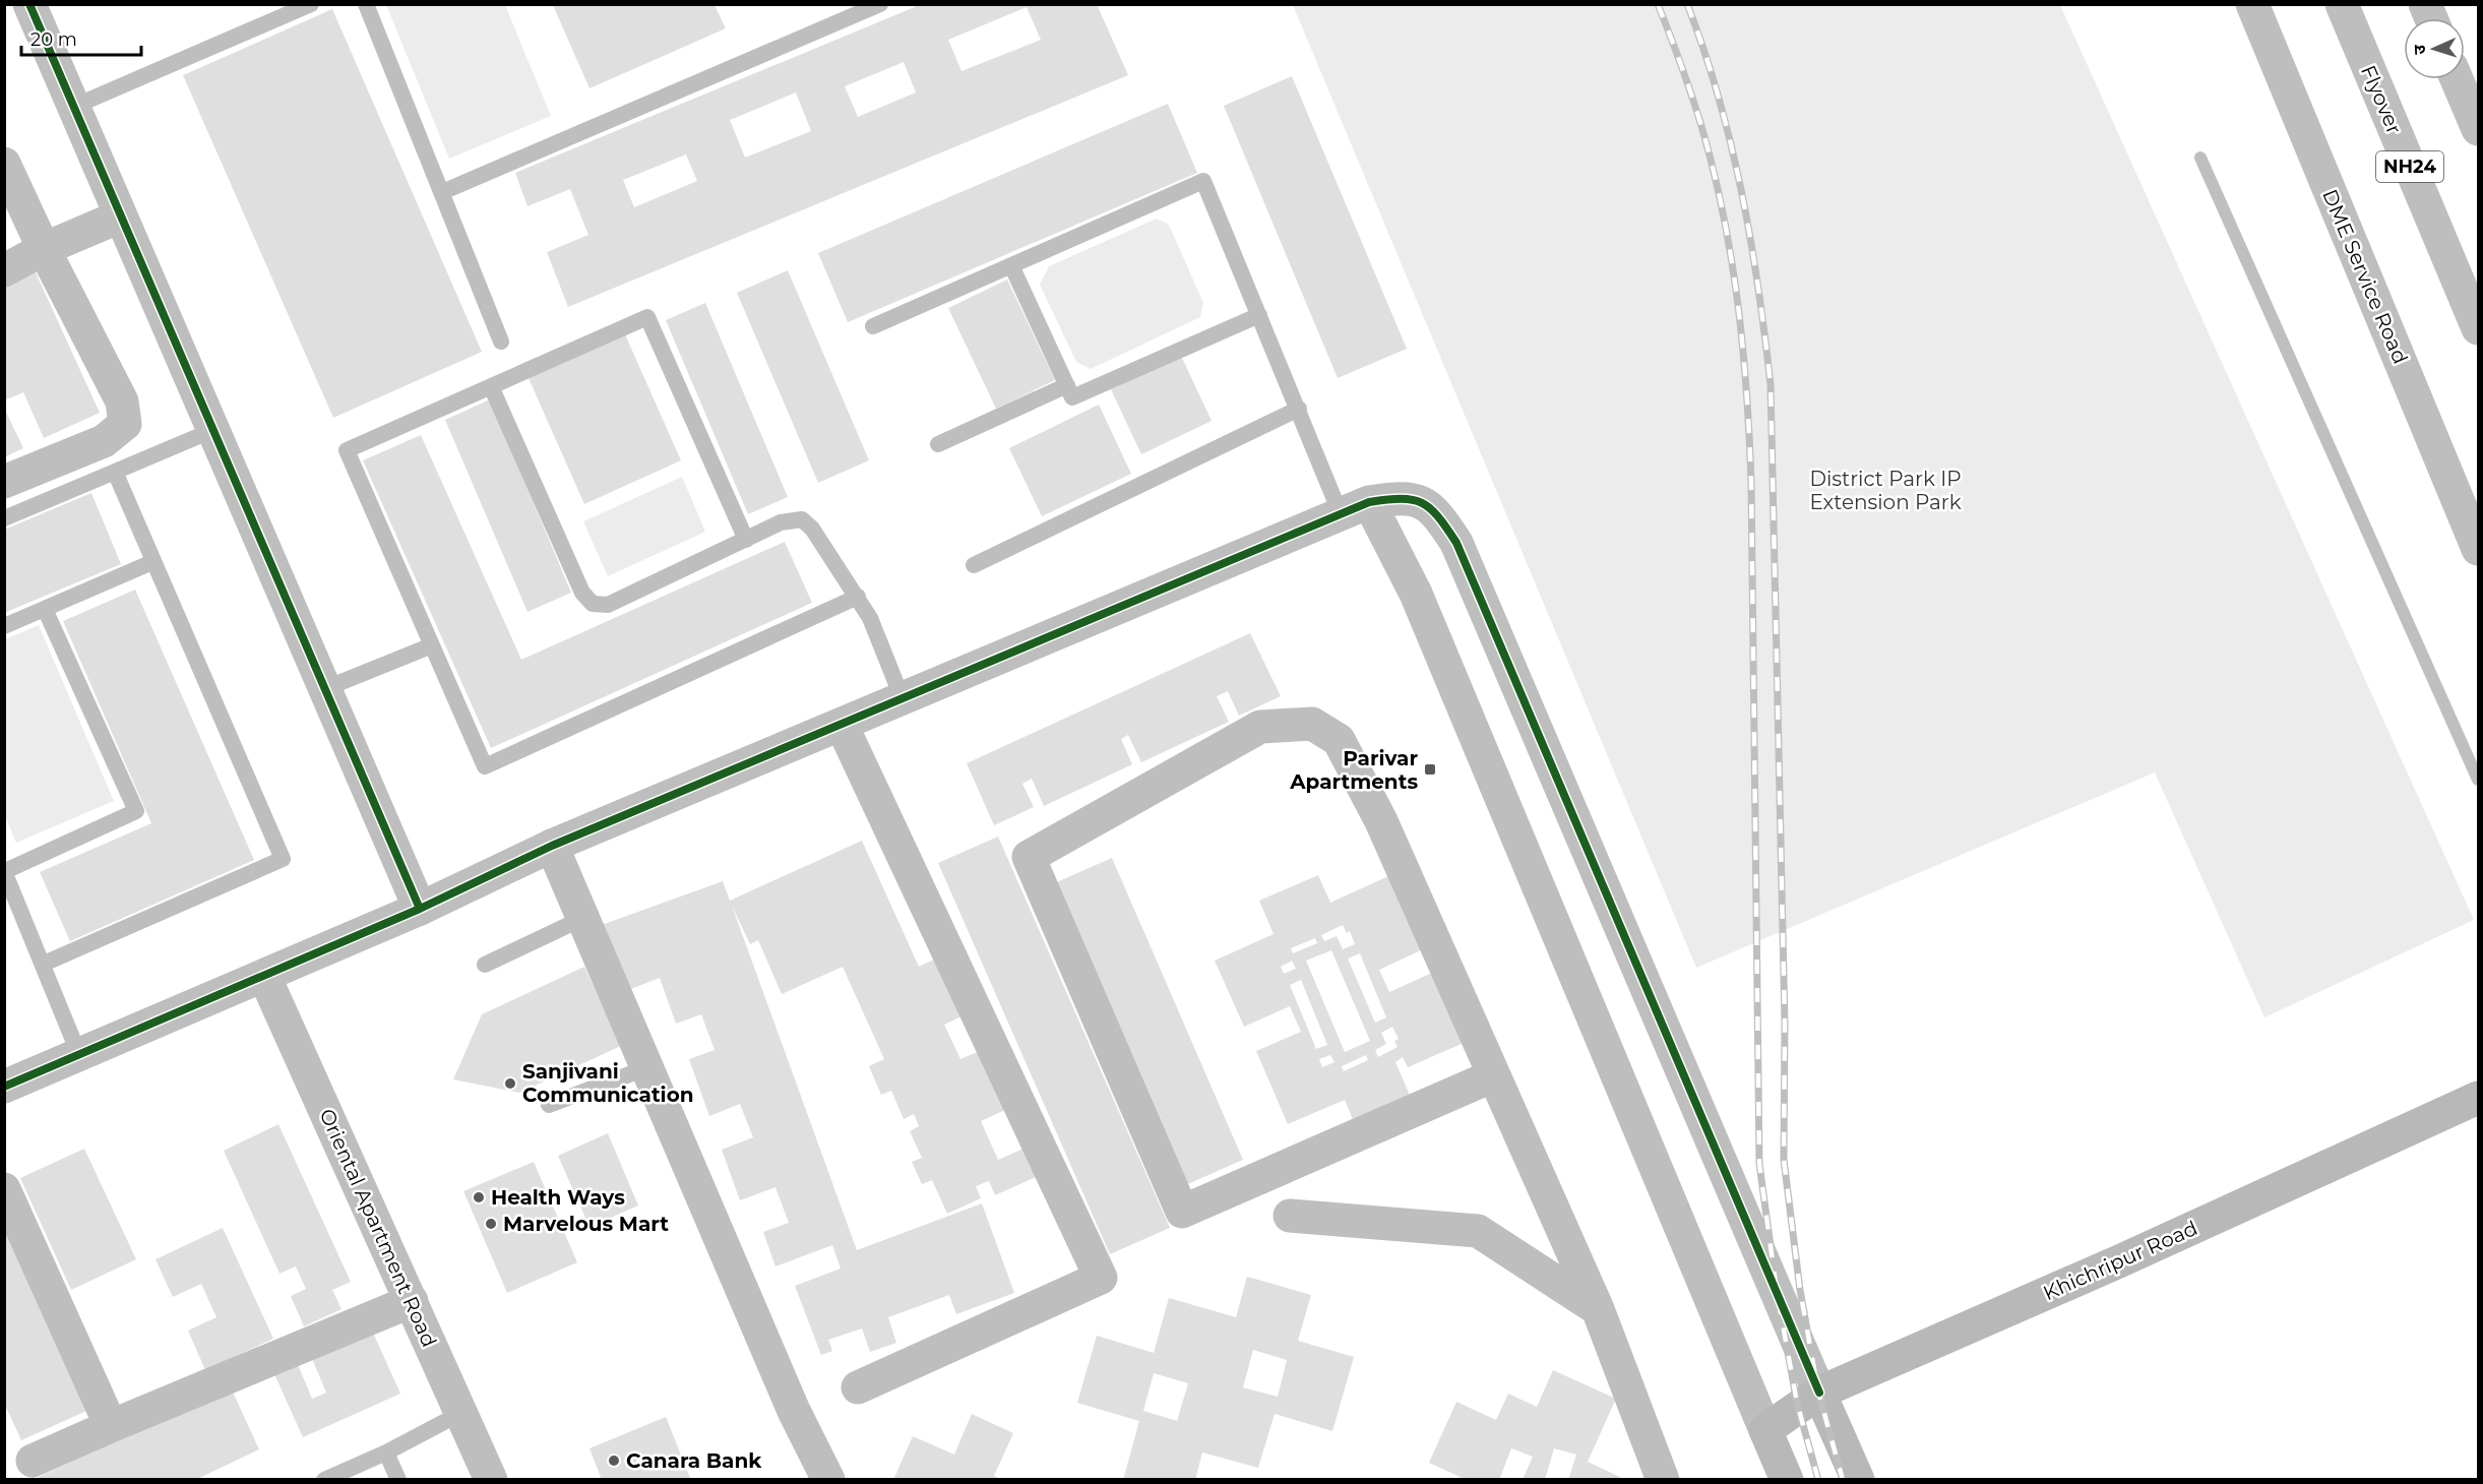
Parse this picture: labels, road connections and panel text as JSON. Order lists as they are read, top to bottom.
{
  "streets": {
    "main road": [
      "Flyover",
      "NH24",
      "DME Service Road",
      "Oriental Apartment Road",
      "Khichripur Road"
    ]
  },
  "parks": ["District Park IP Extension Park"],
  "places": {
    "transit": ["Parivar Apartments"],
    "other": [
      "Sanjivani Communication",
      "Health Ways",
      "Marvelous Mart",
      "Canara Bank"
    ]
  },
  "scale_bar": "20 m",
  "north": "left"
}
